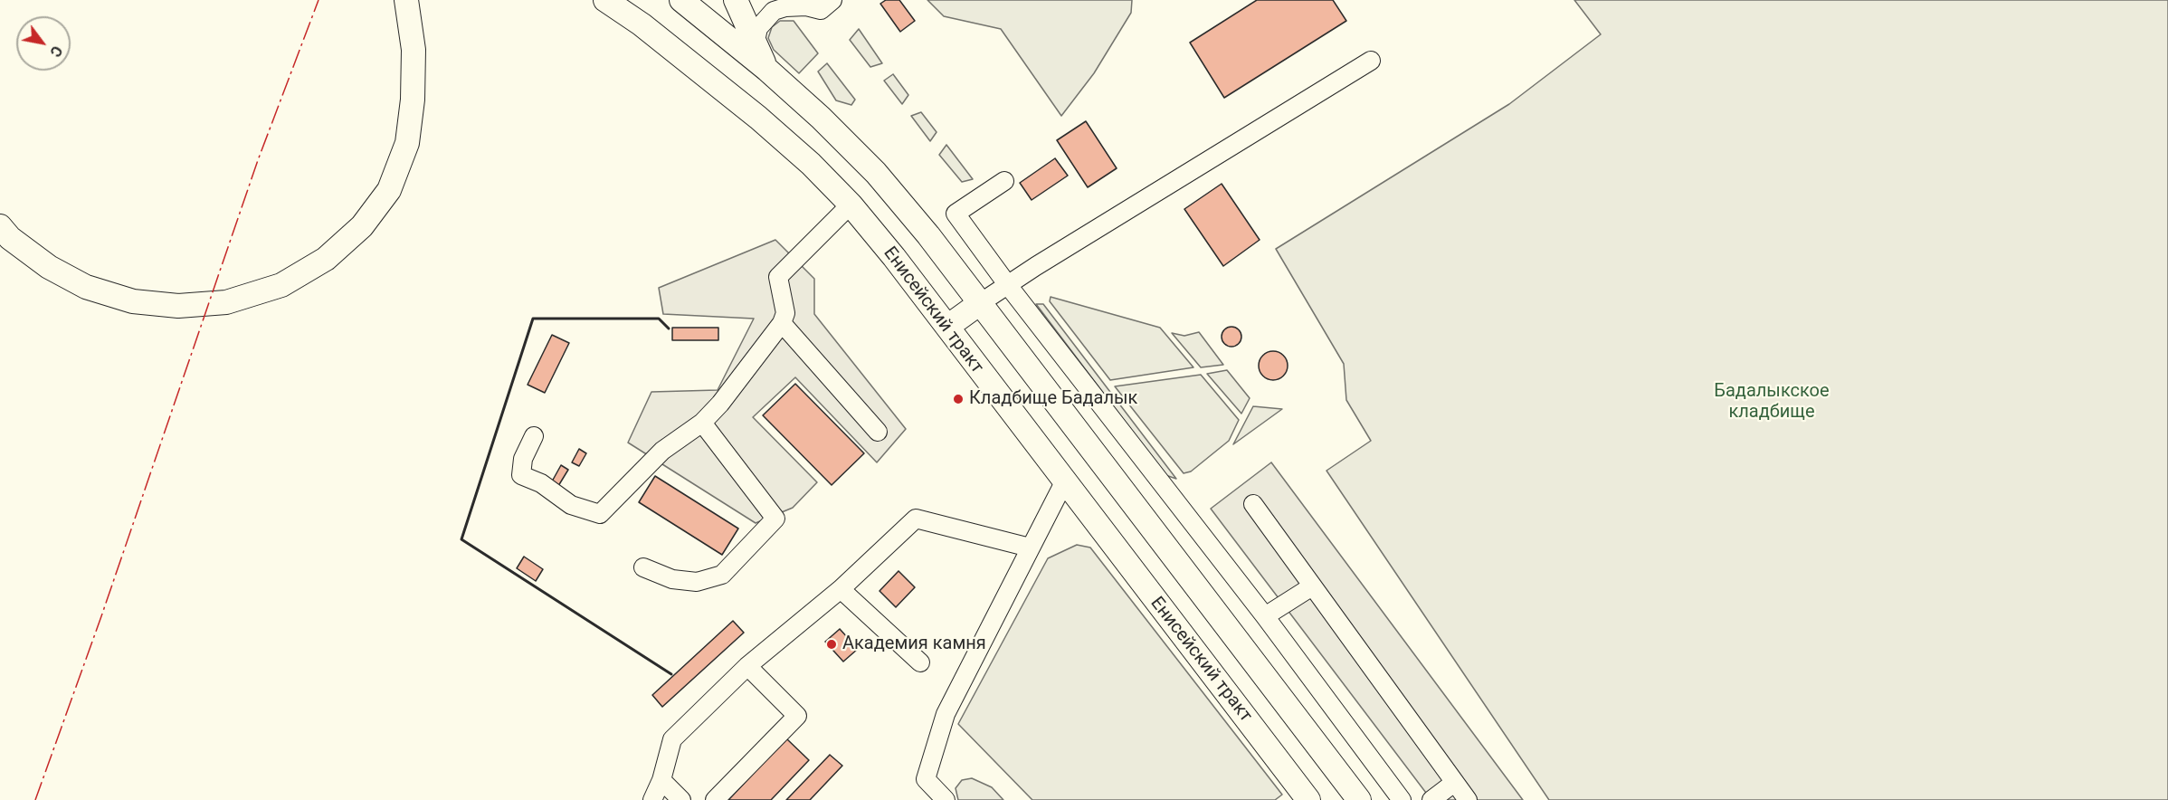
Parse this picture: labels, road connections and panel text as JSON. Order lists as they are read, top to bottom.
{
  "streets": {
    "main road": ["Енисейский тракт"]
  },
  "parks": ["Бадалыкское кладбище"],
  "places": ["Кладбище Бадалык", "Академия камня"],
  "north": "bottom right"
}
